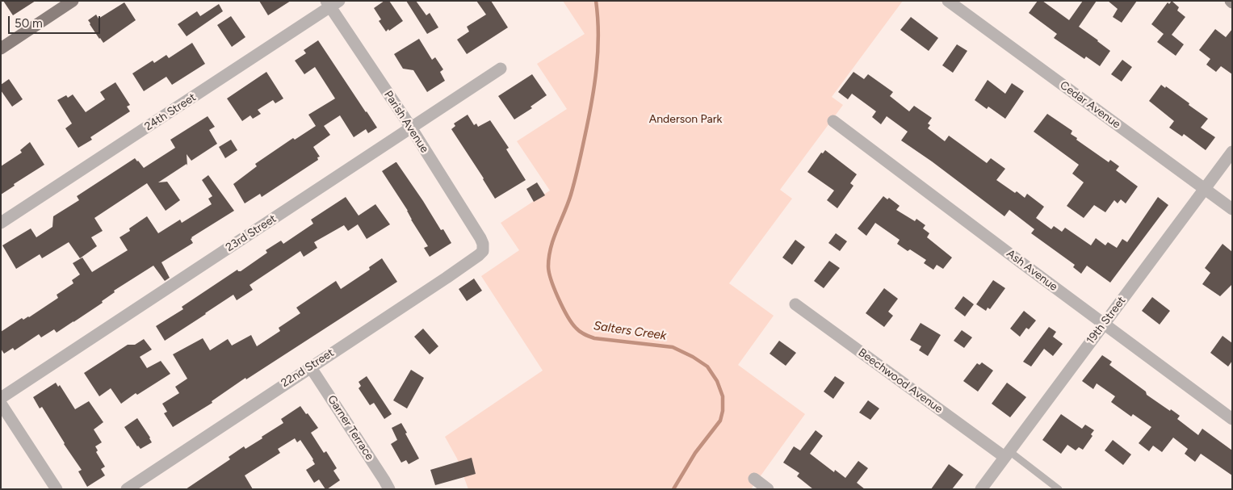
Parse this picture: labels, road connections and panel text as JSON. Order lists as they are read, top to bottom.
{
  "streets": {
    "street": [
      "Cedar Avenue",
      "24th Street",
      "Parish Avenue",
      "23rd Street",
      "Ash Avenue",
      "19th Street",
      "22nd Street",
      "Beechwood Avenue",
      "Garner Terrace"
    ]
  },
  "crossings": [
    ["Cedar Avenue", "19th Street"],
    ["24th Street", "Parish Avenue"],
    ["Parish Avenue", "23rd Street"],
    ["Parish Avenue", "22nd Street"],
    ["Ash Avenue", "19th Street"],
    ["19th Street", "Beechwood Avenue"],
    ["22nd Street", "Garner Terrace"]
  ],
  "water": ["Salters Creek"],
  "parks": ["Anderson Park"],
  "scale_bar": "50 m"
}
